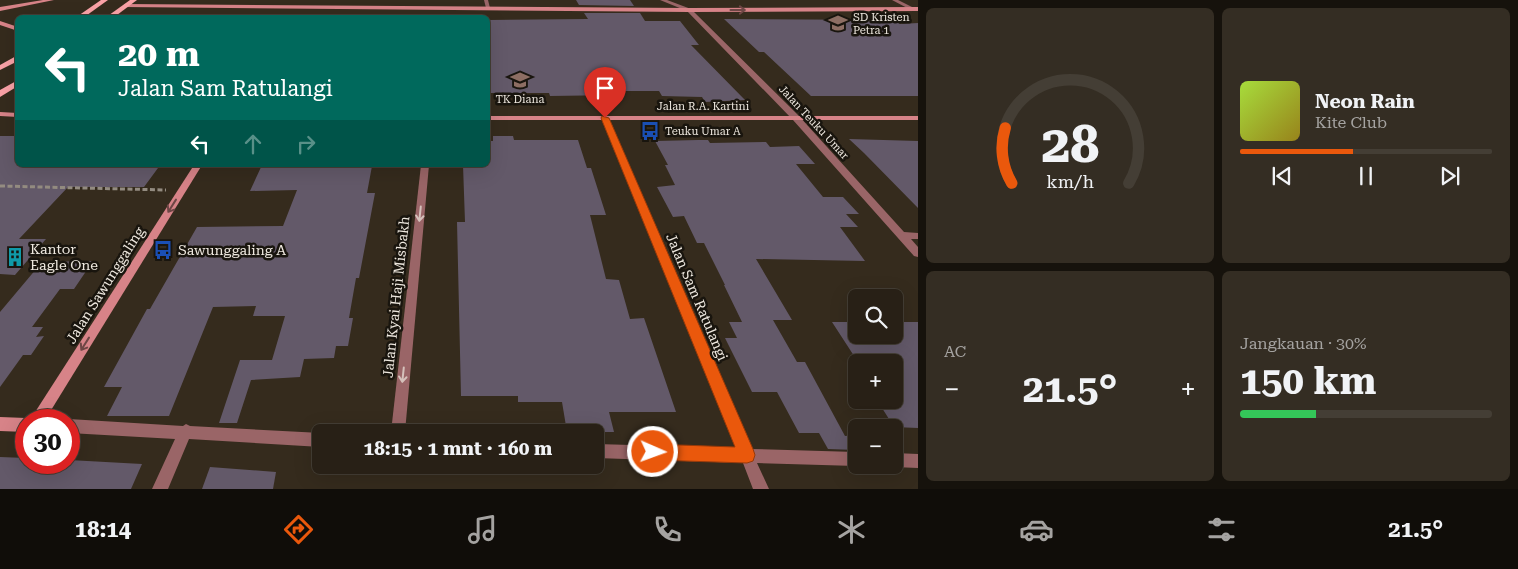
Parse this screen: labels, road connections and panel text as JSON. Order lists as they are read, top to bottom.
{
  "streets": {
    "street": [
      "Jalan R.A. Kartini",
      "Jalan Teuku Umar",
      "Jalan Sawunggaling",
      "Jalan Kyai Haji Misbakh",
      "Jalan Sam Ratulangi"
    ]
  },
  "crossings": [
    ["Jalan R.A. Kartini", "Jalan Teuku Umar"],
    ["Jalan R.A. Kartini", "Jalan Sam Ratulangi"]
  ],
  "one_way": ["Jalan Sawunggaling", "Jalan Kyai Haji Misbakh"],
  "places": {
    "school or university": ["SD Kristen Petra 1", "TK Diana"],
    "bus stop": ["Teuku Umar A", "Sawunggaling A"],
    "building": ["Kantor Eagle One"]
  },
  "page": {
    "turn": ["20 m", "Jalan Sam Ratulangi"],
    "song": ["Neon Rain", "Kite Club"],
    "tile": [
      "AC",
      ["Jangkauan · 30%", "150 km"]
    ],
    "map_buttons": ["+", "−"],
    "heat": ["−", "21.5°", "+"],
    "limit": "30",
    "trip": "18:15 · 1 mnt · 160 m",
    "tabs": ["18:14", "21.5°"],
    "gauge": ["28", "km/h"]
  }
}
